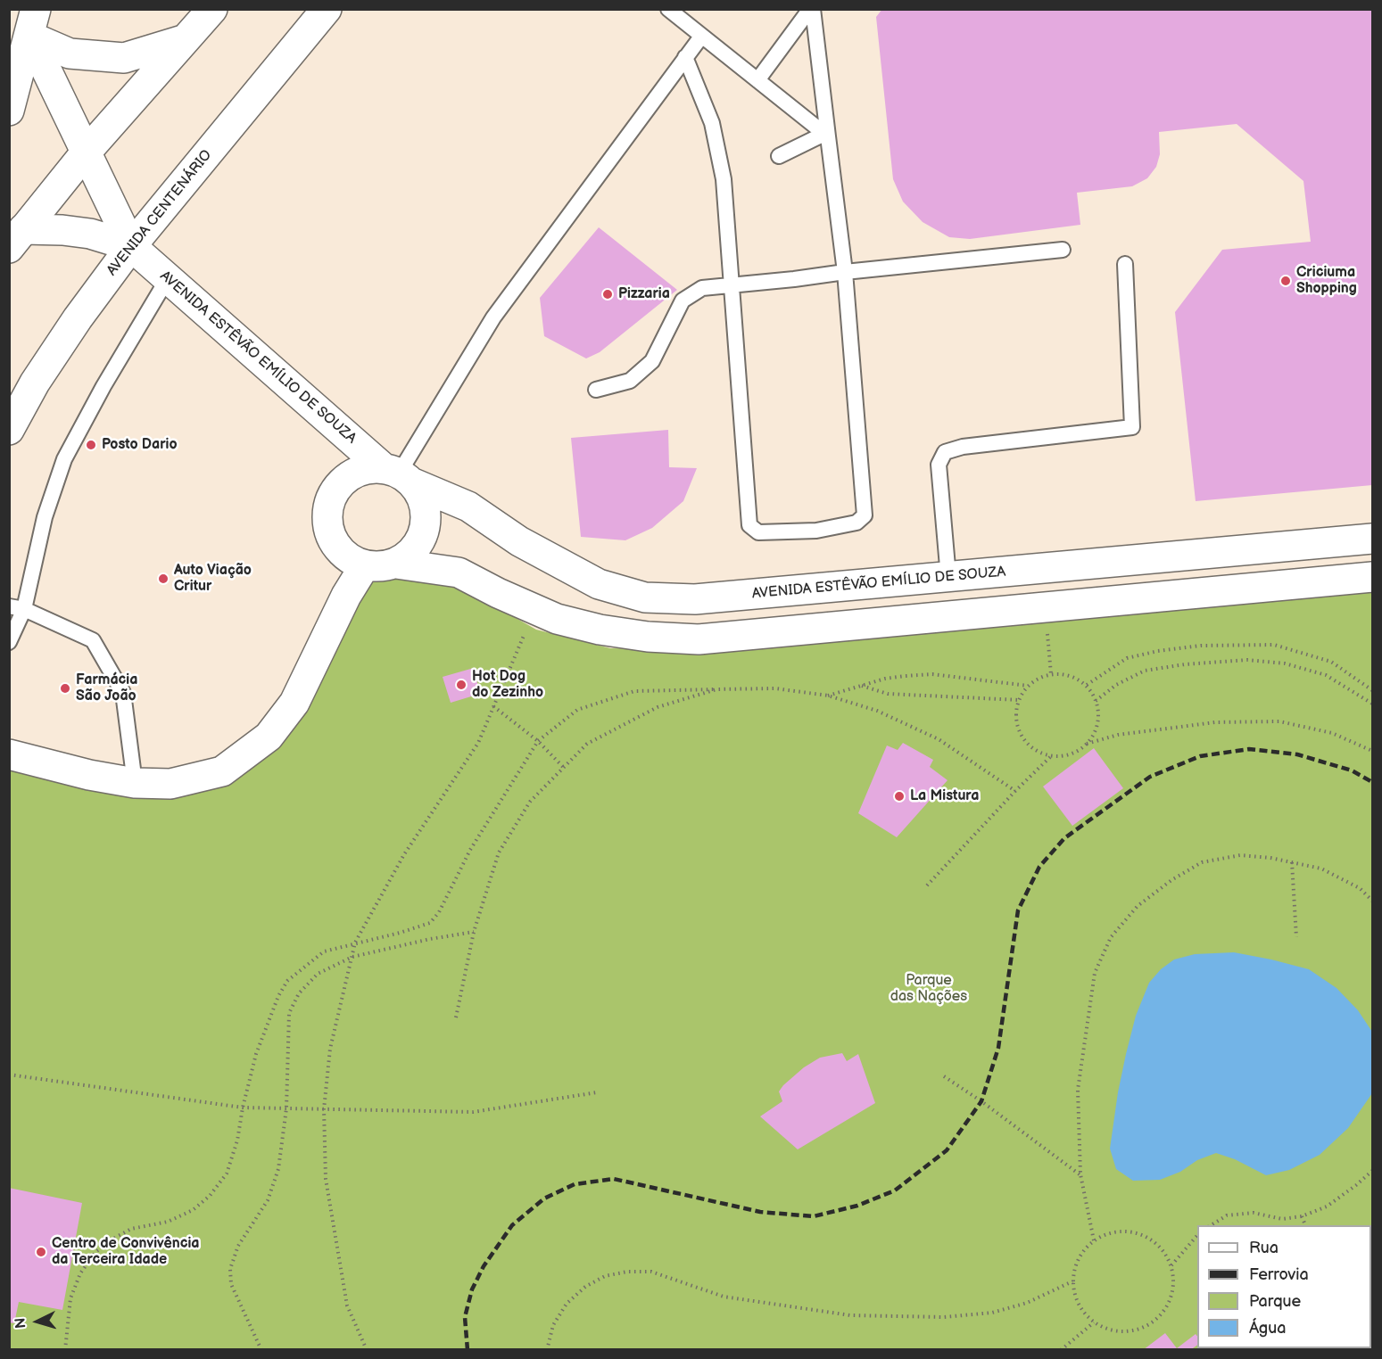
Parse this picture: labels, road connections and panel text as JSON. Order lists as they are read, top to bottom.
{
  "streets": {
    "main road": ["AVENIDA CENTENÁRIO", "AVENIDA ESTÊVÃO EMÍLIO DE SOUZA"]
  },
  "crossings": [
    ["AVENIDA CENTENÁRIO", "AVENIDA ESTÊVÃO EMÍLIO DE SOUZA"]
  ],
  "parks": ["Parque das Nações"],
  "places": [
    "Criciuma Shopping",
    "Pizzaria",
    "Posto Dario",
    "Auto Viação Critur",
    "Hot Dog do Zezinho",
    "Farmácia São João",
    "La Mistura",
    "Centro de Convivência da Terceira Idade"
  ],
  "legend": [
    "Rua",
    "Ferrovia",
    "Parque",
    "Água"
  ],
  "north": "left"
}
